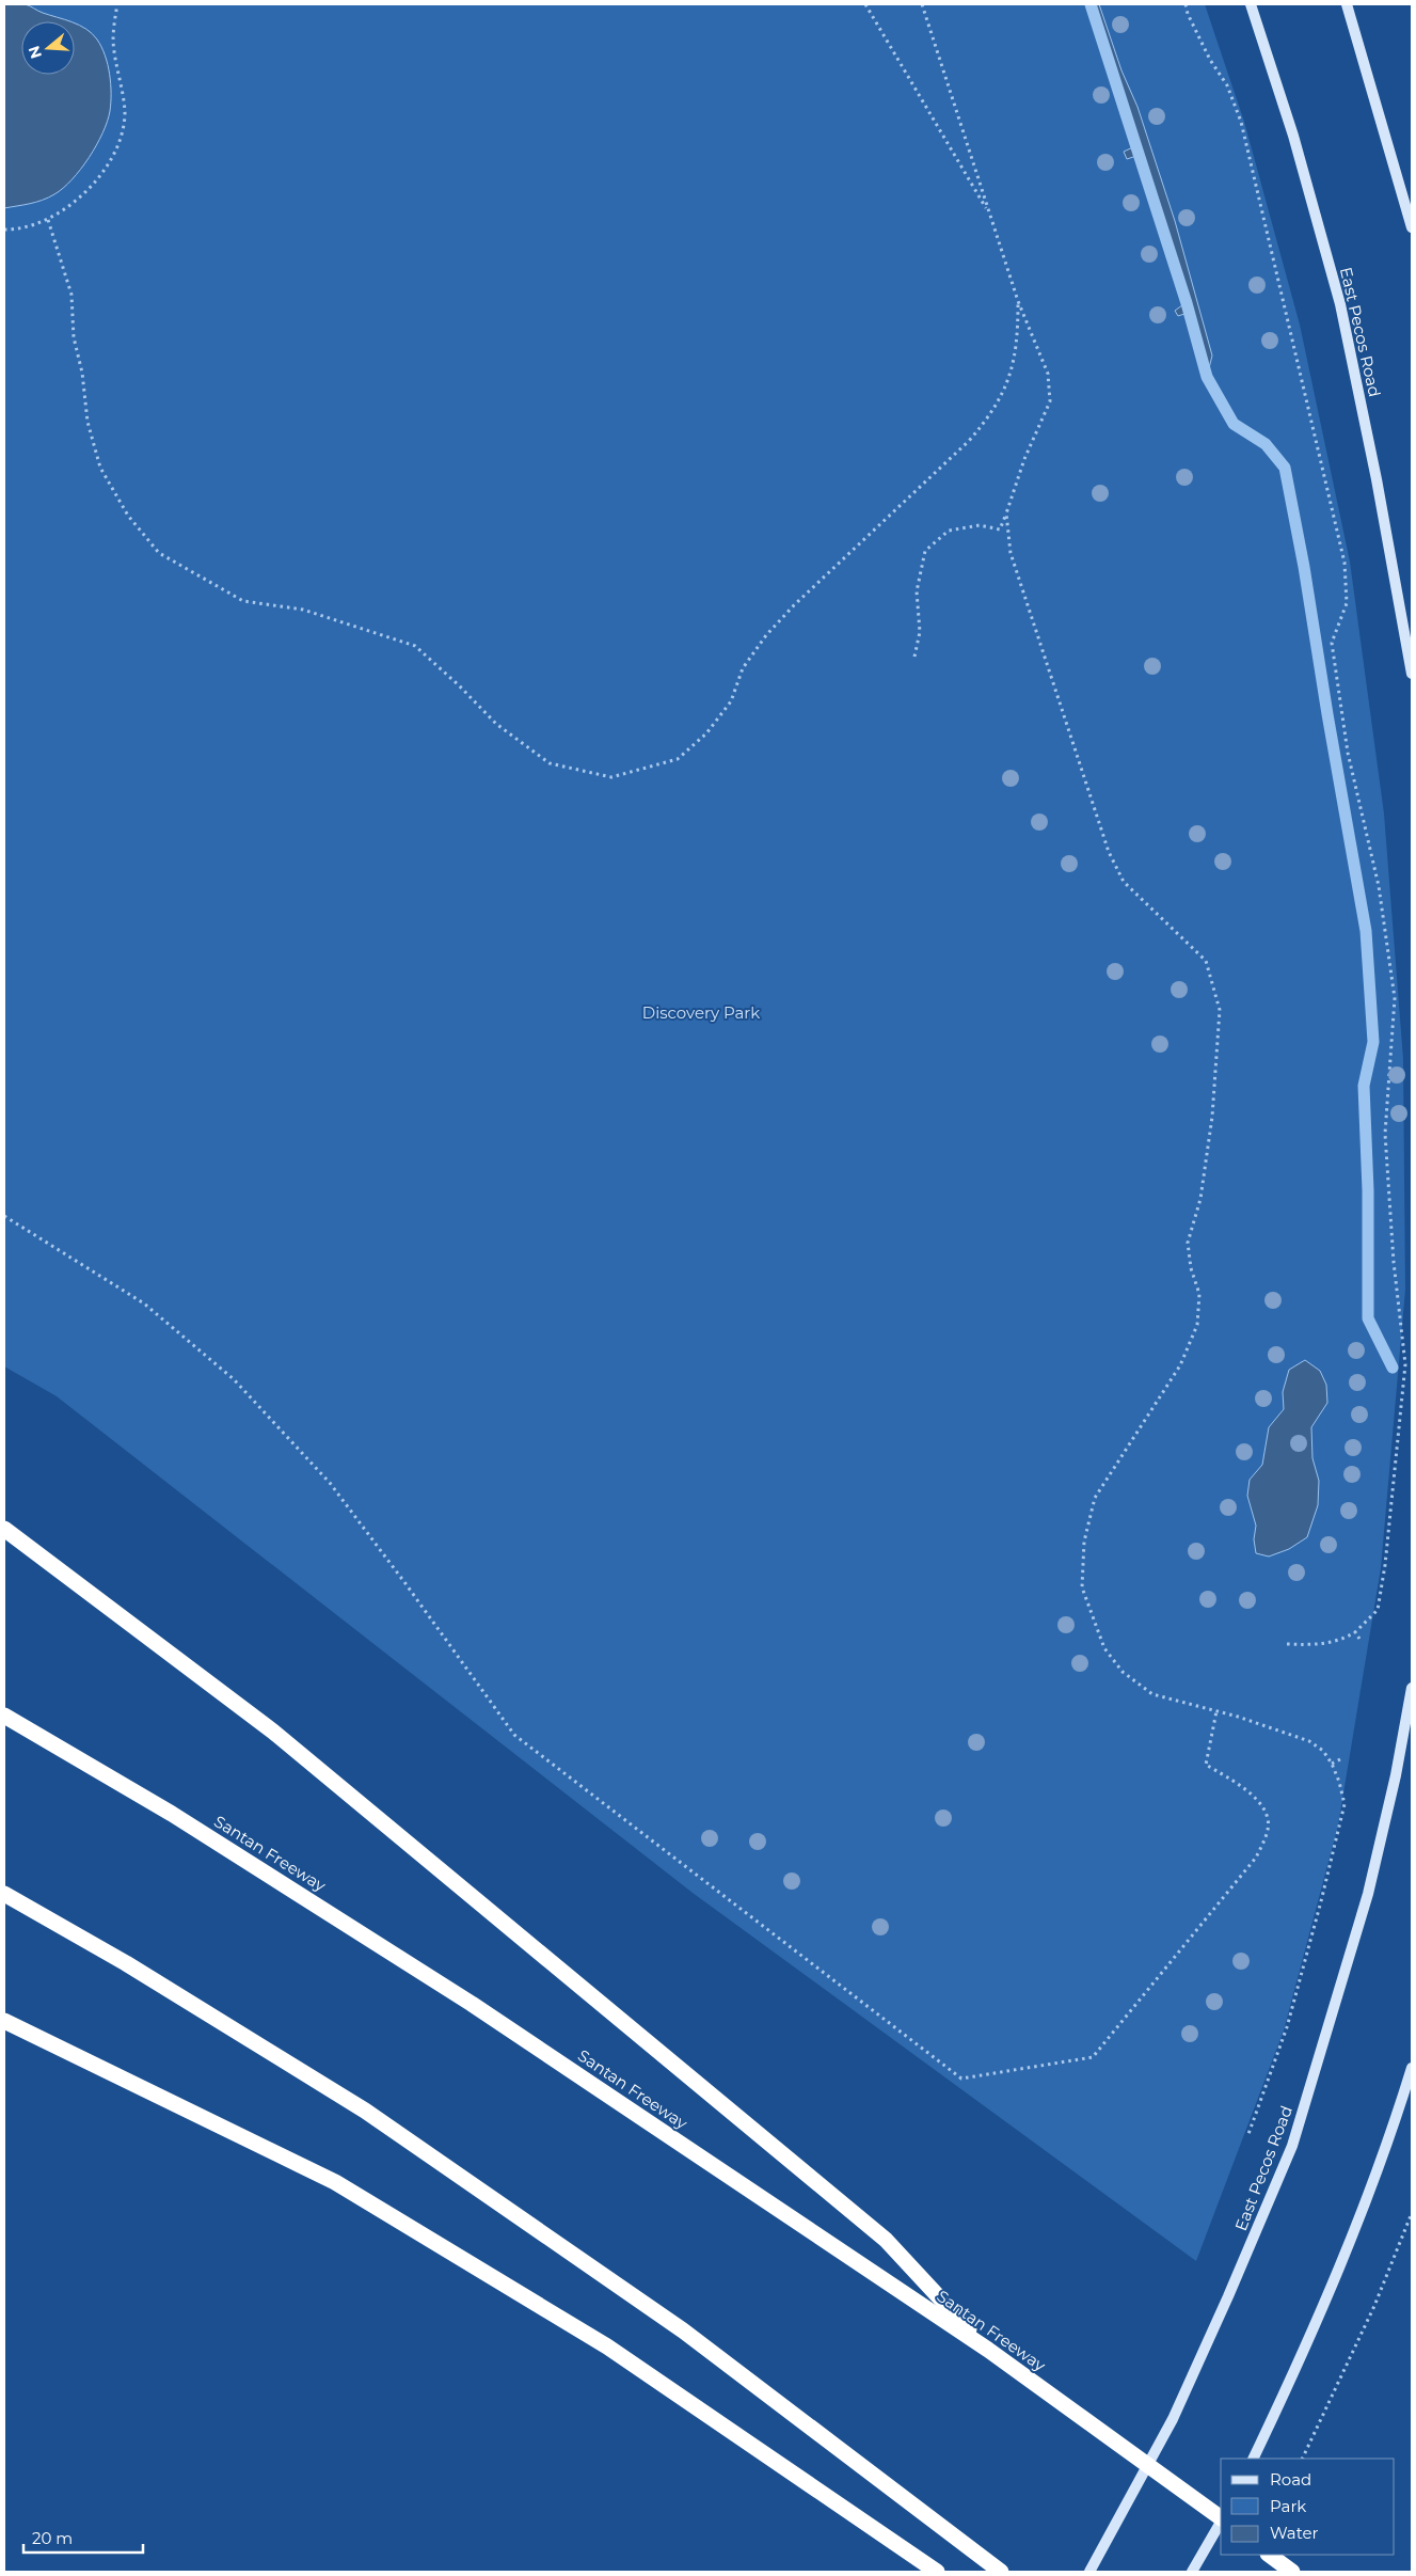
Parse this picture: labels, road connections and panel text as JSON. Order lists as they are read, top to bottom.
{
  "streets": {
    "highway": ["Santan Freeway"],
    "main road": ["East Pecos Road"]
  },
  "parks": ["Discovery Park"],
  "legend": ["Road", "Park", "Water"],
  "scale_bar": "20 m",
  "north": "left"
}
